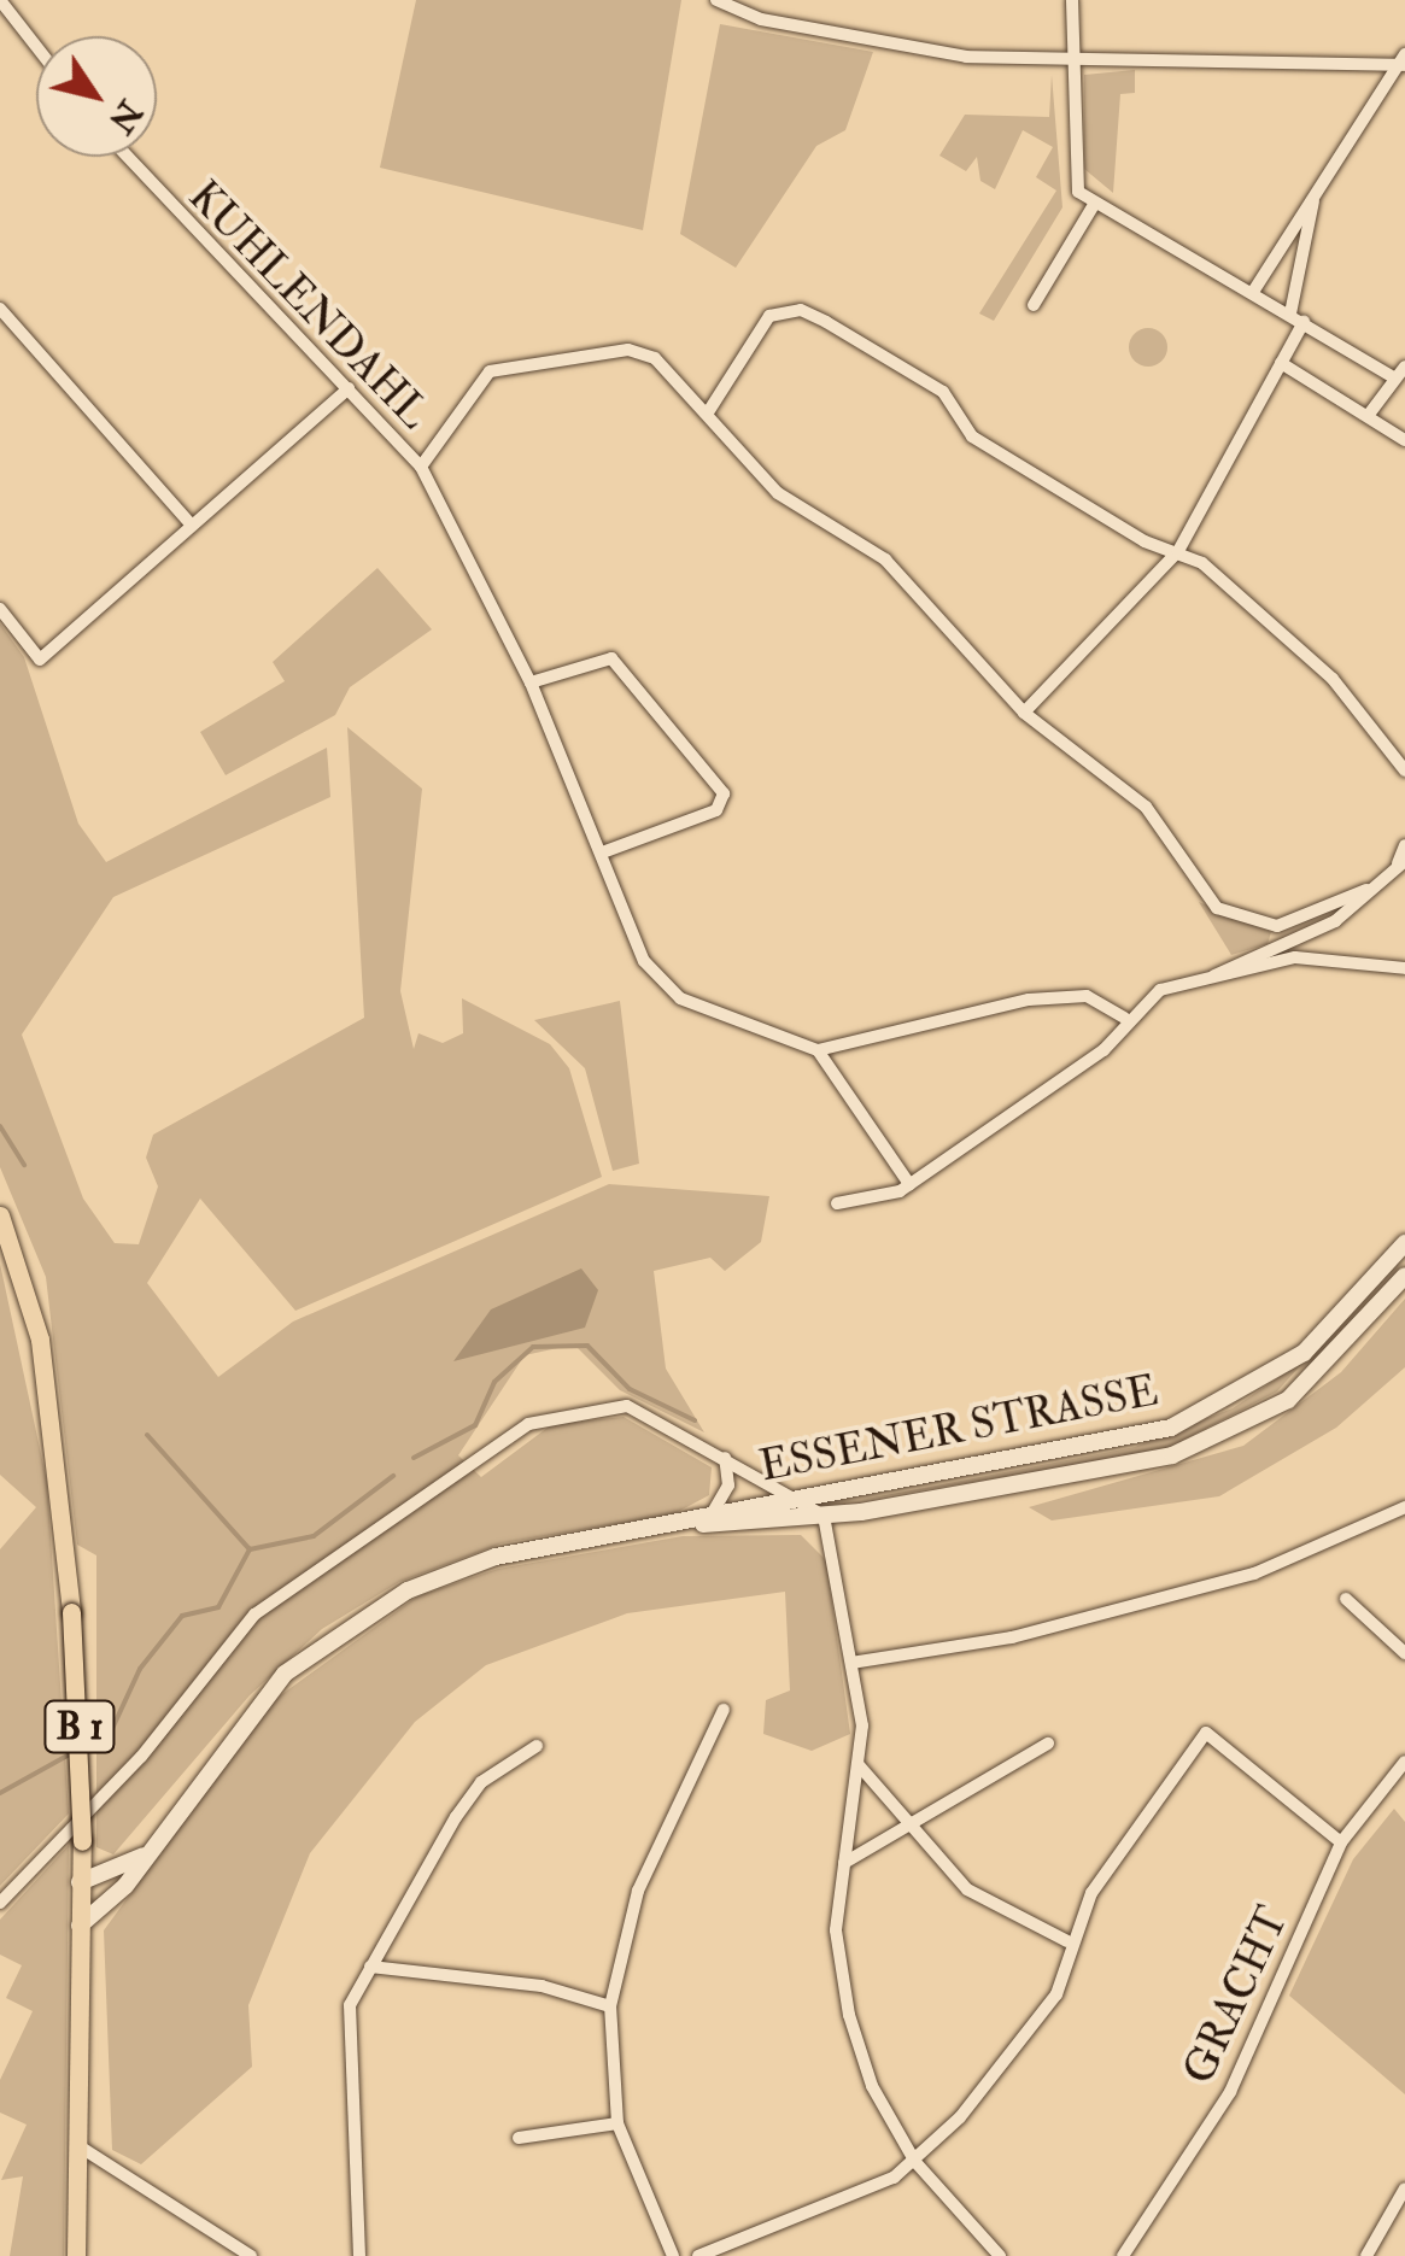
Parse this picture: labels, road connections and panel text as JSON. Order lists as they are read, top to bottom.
{
  "streets": {
    "main road": ["ESSENER STRASSE", "B 1"],
    "street": ["KUHLENDAHL", "GRACHT"]
  },
  "crossings": [
    ["ESSENER STRASSE", "B 1"]
  ],
  "north": "bottom right"
}
